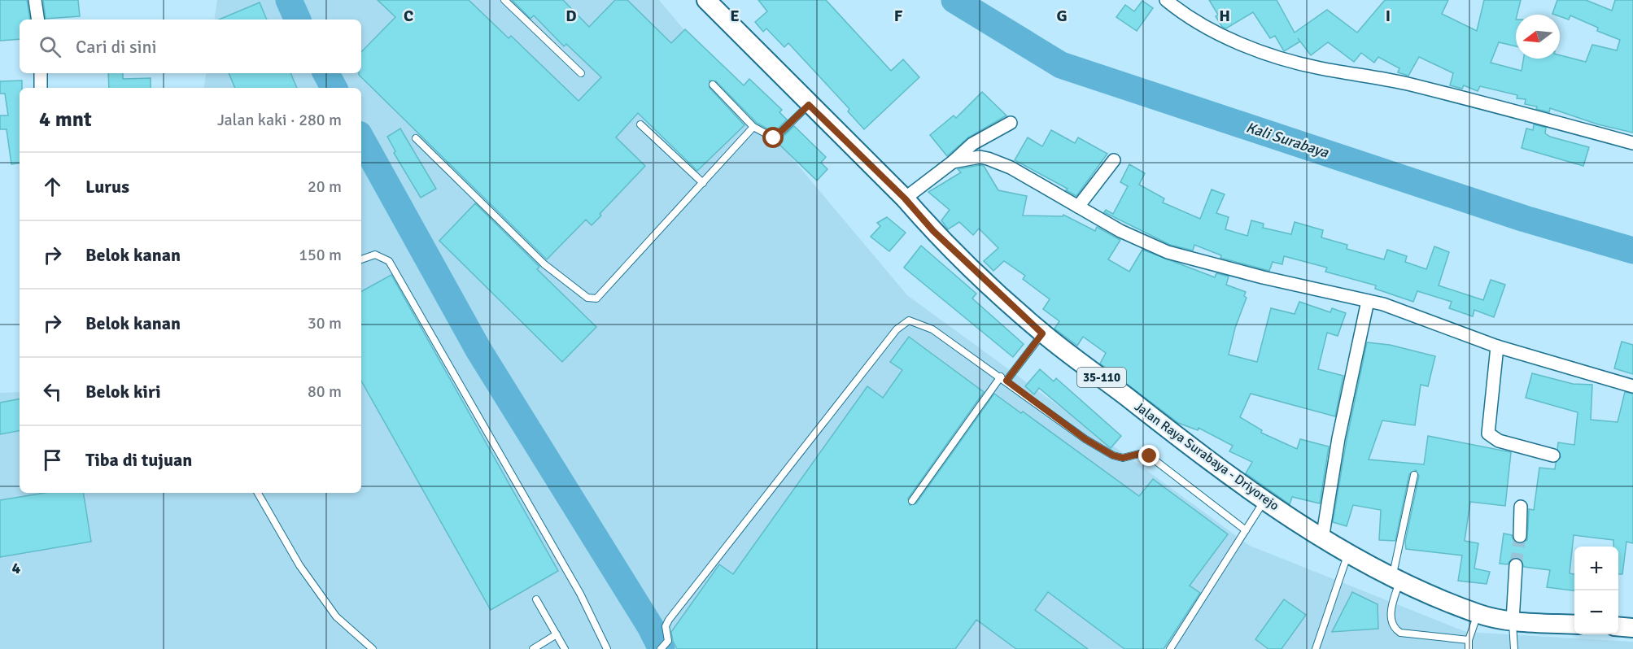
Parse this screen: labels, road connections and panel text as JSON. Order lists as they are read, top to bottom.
{
  "streets": {
    "main road": ["35-110", "Jalan Raya Surabaya - Driyorejo"]
  },
  "water": ["Kali Surabaya"],
  "north": "left",
  "page": {
    "search": "Cari di sini",
    "heading": ["4 mnt", "Jalan kaki · 280 m"],
    "list": [
      ["Lurus", "20 m"],
      ["Belok kanan", "150 m"],
      ["Belok kanan", "30 m"],
      ["Belok kiri", "80 m"],
      "Tiba di tujuan"
    ],
    "map_buttons": ["+", "−"]
  },
  "grid": {
    "columns": [
      "C",
      "D",
      "E",
      "F",
      "G",
      "H",
      "I"
    ],
    "rows": ["4"]
  }
}
